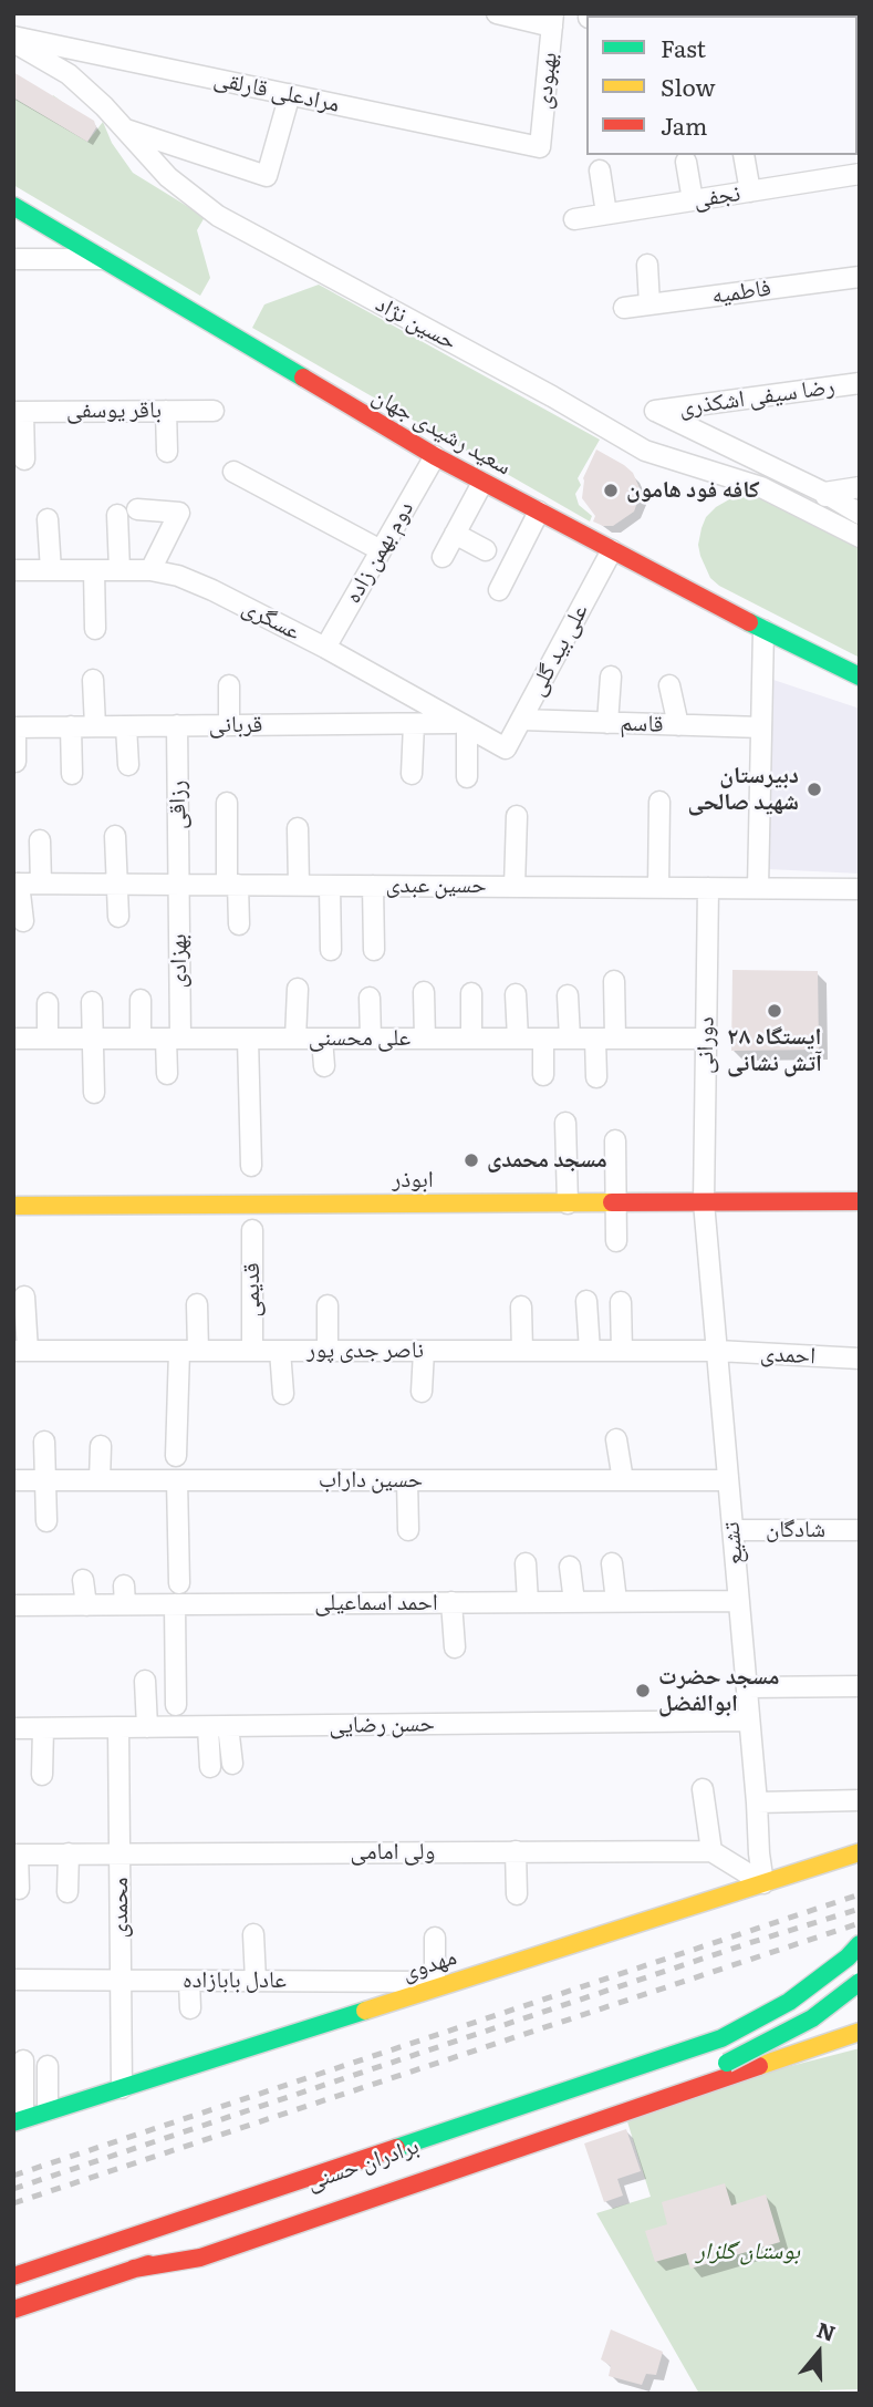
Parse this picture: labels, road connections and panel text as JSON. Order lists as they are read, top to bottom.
{
  "streets": {
    "main road": [
      "سعید رشیدی جهان",
      "ابوذر",
      "مهدوی",
      "برادران حسنی"
    ],
    "street": [
      "بهبودی",
      "مرادعلی قارلقی",
      "نجفی",
      "فاطمیه",
      "حسین نژاد",
      "رضا سیفی اشکذری",
      "باقر یوسفی",
      "دوم بهمن زاده",
      "عسگری",
      "علی بید گلی",
      "قاسم",
      "قربانی",
      "رزاقی",
      "حسین عبدی",
      "بهزادی",
      "علی محسنی",
      "دورانی",
      "قدیمی",
      "ناصر جدی پور",
      "احمدی",
      "حسین داراب",
      "شادگان",
      "تشیع",
      "احمد اسماعیلی",
      "حسن رضایی",
      "ولی امامی",
      "محمدی",
      "عادل بابازاده"
    ]
  },
  "crossings": [
    ["بهبودی", "مرادعلی قارلقی"],
    ["سعید رشیدی جهان", "دوم بهمن زاده"],
    ["سعید رشیدی جهان", "علی بید گلی"],
    ["دوم بهمن زاده", "عسگری"],
    ["عسگری", "علی بید گلی"],
    ["عسگری", "قربانی"],
    ["علی بید گلی", "قاسم"],
    ["قربانی", "رزاقی"],
    ["رزاقی", "حسین عبدی"],
    ["رزاقی", "بهزادی"],
    ["حسین عبدی", "بهزادی"],
    ["حسین عبدی", "دورانی"],
    ["بهزادی", "علی محسنی"],
    ["علی محسنی", "دورانی"],
    ["دورانی", "ابوذر"],
    ["دورانی", "تشیع"],
    ["ابوذر", "تشیع"],
    ["قدیمی", "ناصر جدی پور"],
    ["ناصر جدی پور", "احمدی"],
    ["ناصر جدی پور", "تشیع"],
    ["احمدی", "تشیع"],
    ["حسین داراب", "تشیع"],
    ["شادگان", "تشیع"],
    ["تشیع", "احمد اسماعیلی"],
    ["تشیع", "حسن رضایی"],
    ["تشیع", "مهدوی"],
    ["حسن رضایی", "محمدی"],
    ["ولی امامی", "محمدی"],
    ["محمدی", "مهدوی"],
    ["محمدی", "عادل بابازاده"],
    ["مهدوی", "عادل بابازاده"]
  ],
  "parks": ["بوستان گلزار"],
  "places": [
    "کافه فود هامون",
    "دبیرستان شهید صالحی",
    "ایستگاه ۲۸ آتش نشانی",
    "مسجد محمدی",
    "مسجد حضرت ابوالفضل"
  ],
  "legend": ["Fast", "Slow", "Jam"],
  "north": "top"
}
